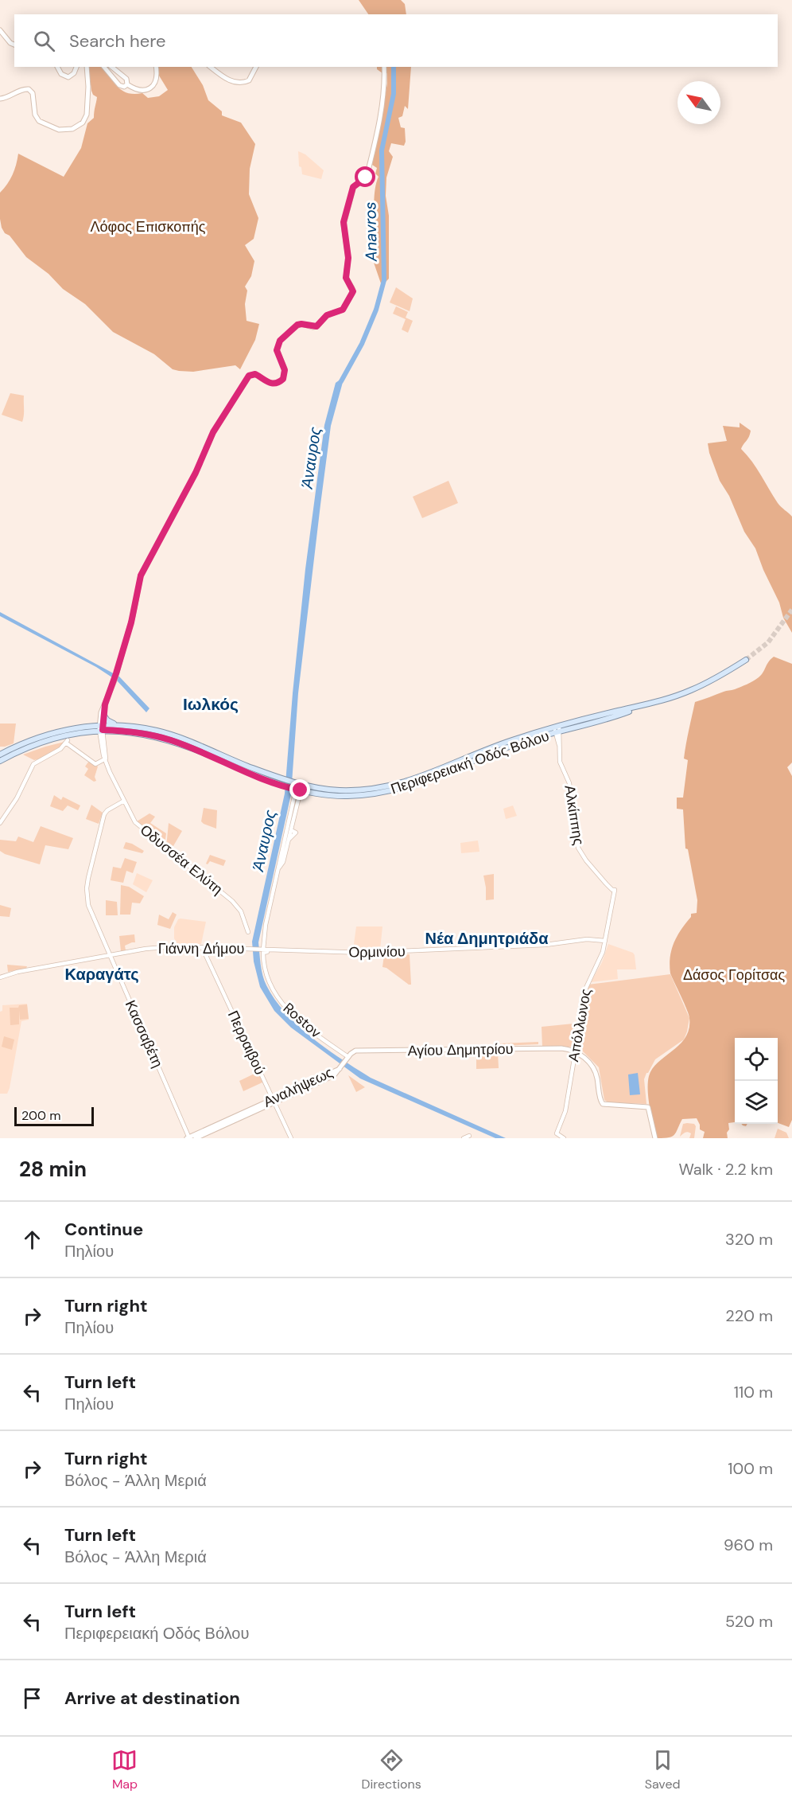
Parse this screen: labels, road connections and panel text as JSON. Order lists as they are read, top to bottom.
{
  "streets": {
    "main road": ["Περιφερειακή Οδός Βόλου", "Αγίου Δημητρίου", "Αναλήψεως"],
    "street": [
      "Αλκίππης",
      "Οδυσσέα Ελύτη",
      "Γιάννη Δήμου",
      "Ορμινίου",
      "Rostov",
      "Απόλλωνος",
      "Κασσαβέτη",
      "Περραιβού"
    ]
  },
  "crossings": [
    ["Περιφερειακή Οδός Βόλου", "Αλκίππης"],
    ["Αλκίππης", "Απόλλωνος"],
    ["Οδυσσέα Ελύτη", "Κασσαβέτη"],
    ["Γιάννη Δήμου", "Ορμινίου"],
    ["Γιάννη Δήμου", "Κασσαβέτη"],
    ["Γιάννη Δήμου", "Περραιβού"],
    ["Ορμινίου", "Rostov"],
    ["Ορμινίου", "Απόλλωνος"],
    ["Rostov", "Αγίου Δημητρίου"],
    ["Rostov", "Αναλήψεως"],
    ["Απόλλωνος", "Αγίου Δημητρίου"],
    ["Κασσαβέτη", "Αναλήψεως"],
    ["Περραιβού", "Αναλήψεως"],
    ["Αγίου Δημητρίου", "Αναλήψεως"]
  ],
  "districts": ["Ιωλκός", "Νέα Δημητριάδα", "Καραγάτς"],
  "water": ["Anavros", "Άναυρος"],
  "parks": ["Λόφος Επισκοπής", "Δάσος Γορίτσας"],
  "scale_bar": "200 m",
  "north": "top left",
  "page": {
    "search": "Search here",
    "scale": "200 m",
    "heading": ["28 min", "Walk · 2.2 km"],
    "list": [
      ["Continue", "Πηλίου", "320 m"],
      ["Turn right", "Πηλίου", "220 m"],
      ["Turn left", "Πηλίου", "110 m"],
      ["Turn right", "Βόλος - Άλλη Μεριά", "100 m"],
      ["Turn left", "Βόλος - Άλλη Μεριά", "960 m"],
      ["Turn left", "Περιφερειακή Οδός Βόλου", "520 m"],
      "Arrive at destination"
    ],
    "nav": ["Map", "Directions", "Saved"]
  }
}
